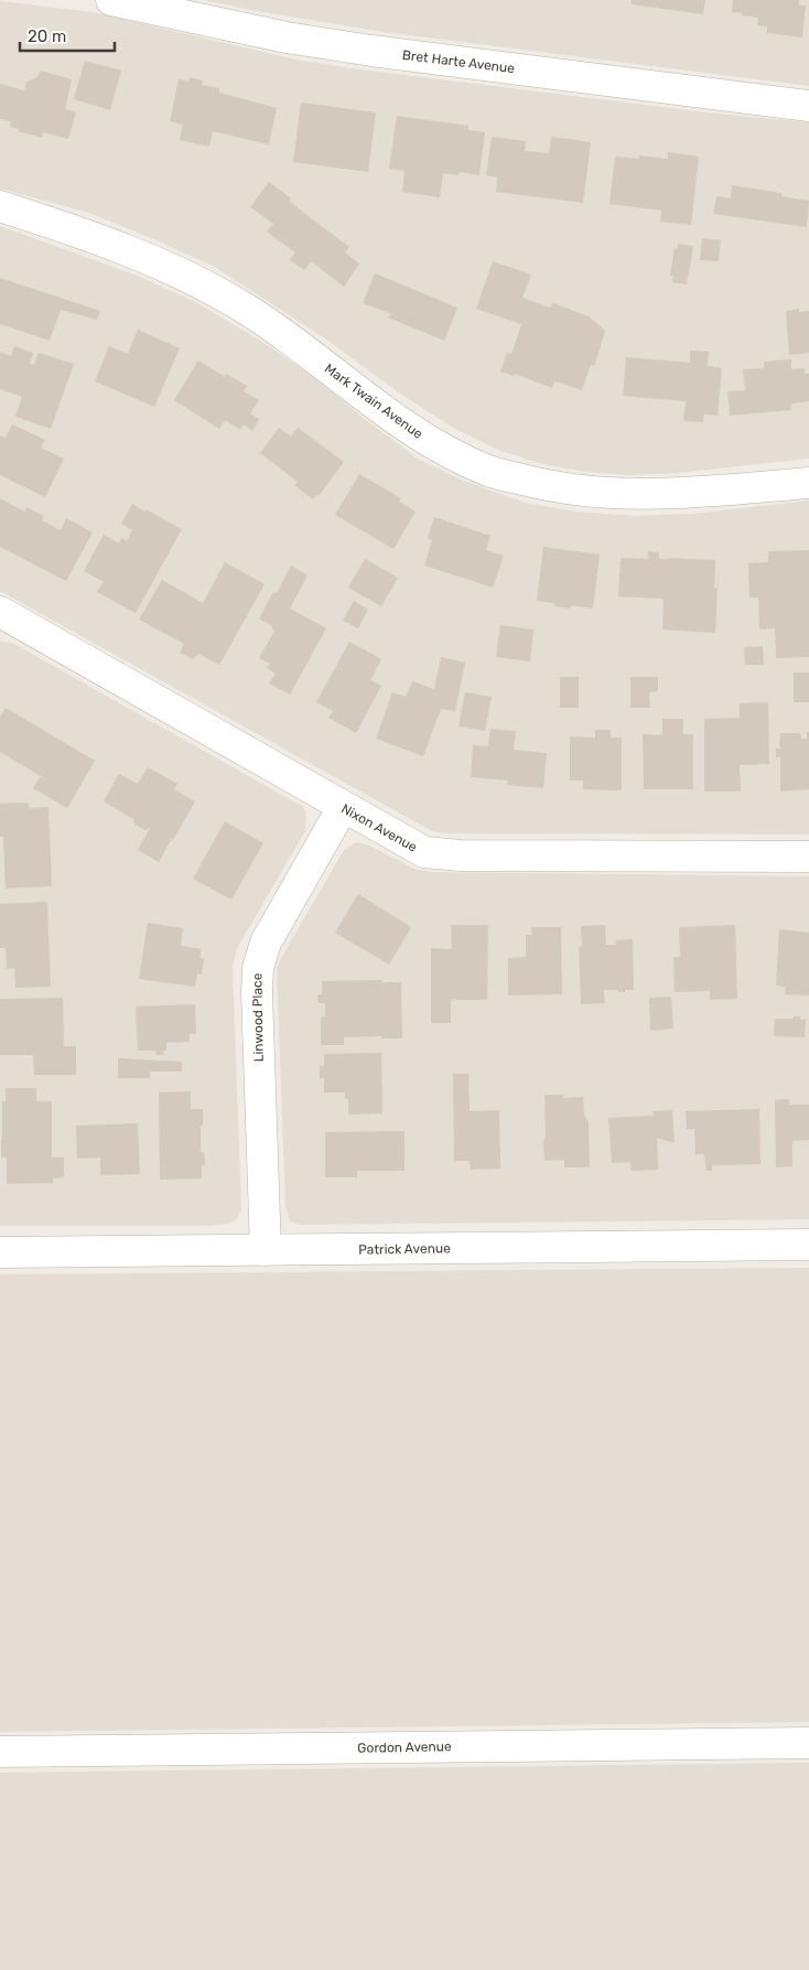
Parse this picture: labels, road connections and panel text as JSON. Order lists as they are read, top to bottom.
{
  "streets": {
    "street": [
      "Bret Harte Avenue",
      "Mark Twain Avenue",
      "Nixon Avenue",
      "Linwood Place",
      "Patrick Avenue",
      "Gordon Avenue"
    ]
  },
  "crossings": [
    ["Nixon Avenue", "Linwood Place"],
    ["Linwood Place", "Patrick Avenue"]
  ],
  "scale_bar": "20 m"
}
